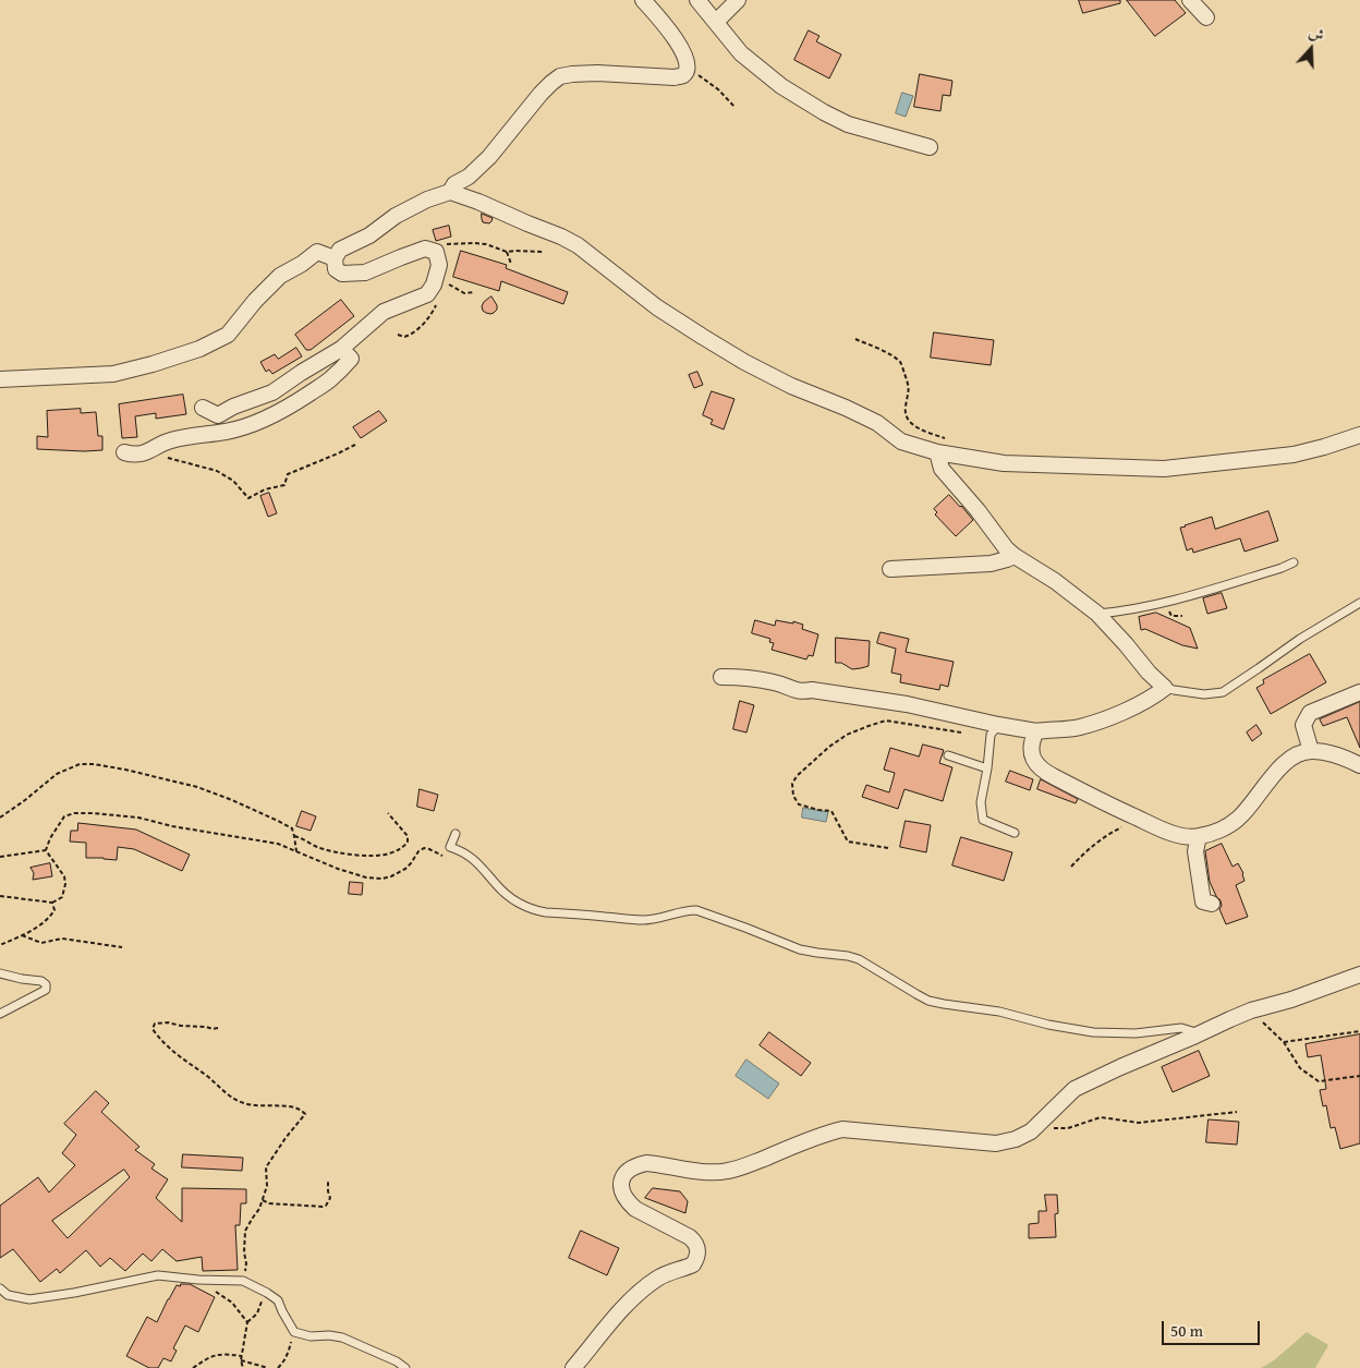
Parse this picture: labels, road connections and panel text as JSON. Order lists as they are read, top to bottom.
{
  "scale_bar": "50 m",
  "north": "top"
}
